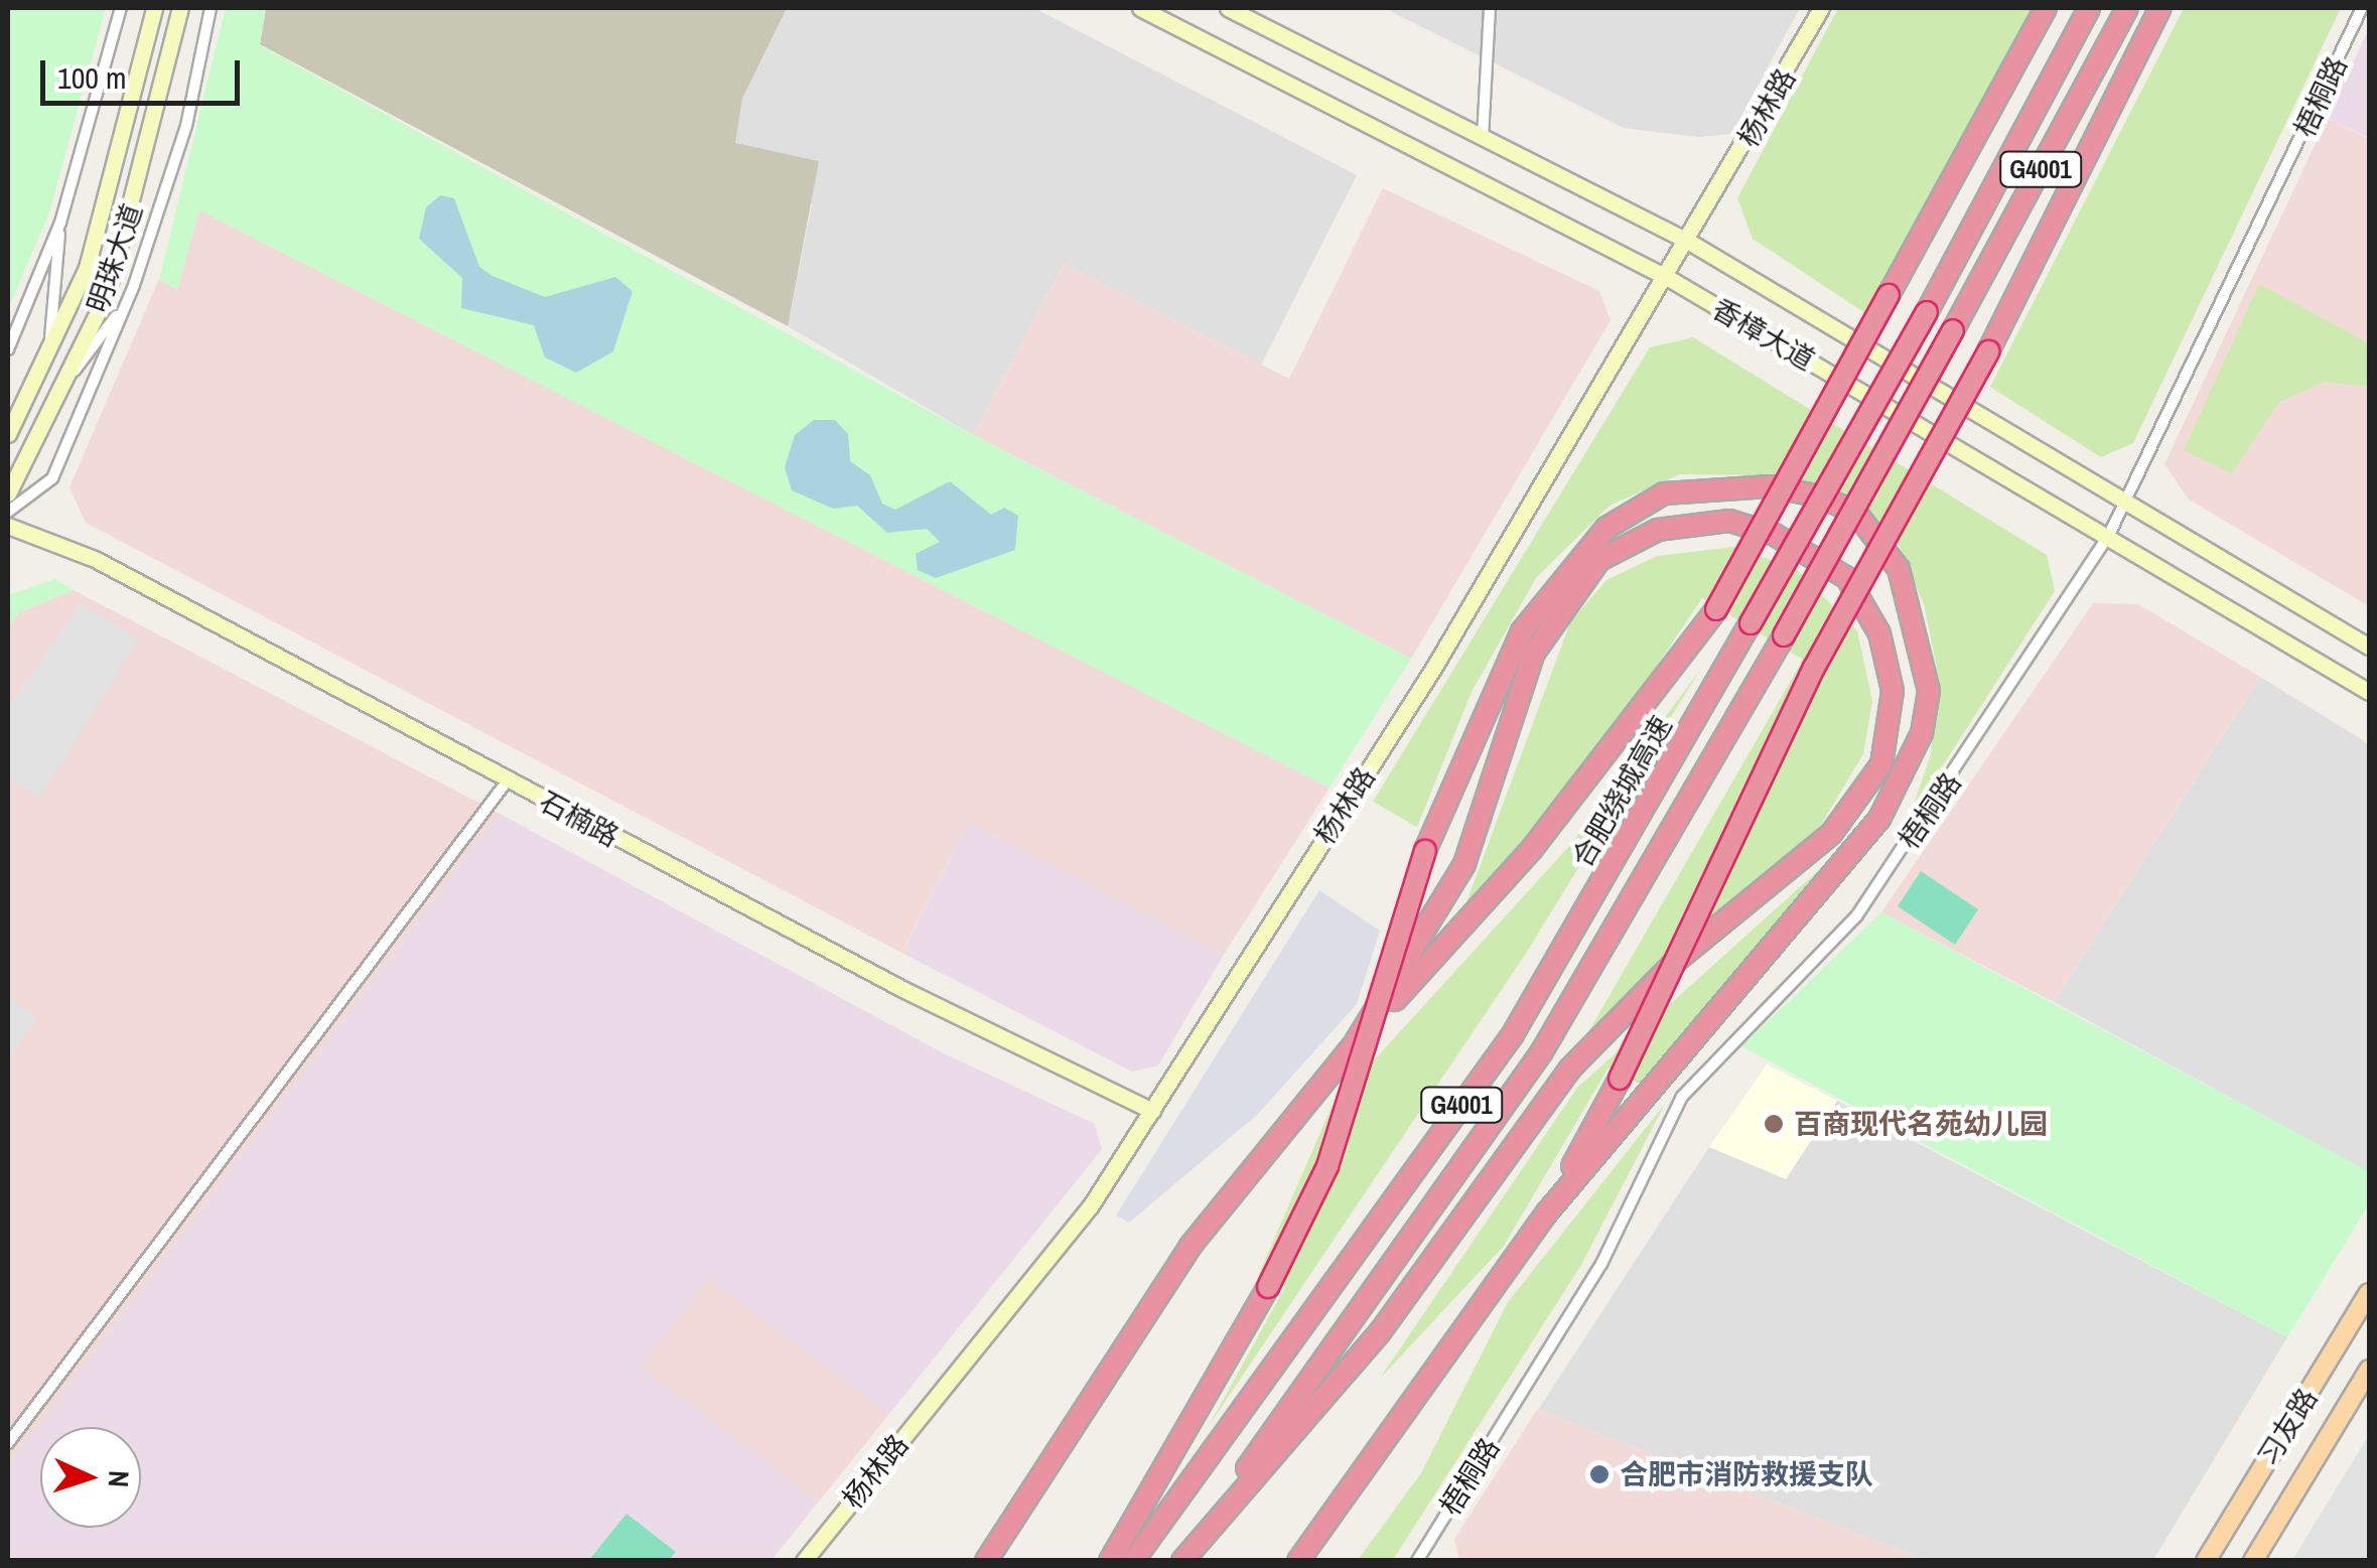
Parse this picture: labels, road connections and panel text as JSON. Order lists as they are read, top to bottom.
{
  "streets": {
    "highway": ["G4001", "合肥绕城高速"],
    "main road": [
      "杨林路",
      "明珠大道",
      "香樟大道",
      "石楠路",
      "习友路"
    ],
    "street": ["梧桐路"]
  },
  "crossings": [
    ["梧桐路", "香樟大道"],
    ["杨林路", "香樟大道"],
    ["杨林路", "石楠路"]
  ],
  "places": ["百商现代名苑幼儿园", "合肥市消防救援支队"],
  "scale_bar": "100 m",
  "north": "right"
}
